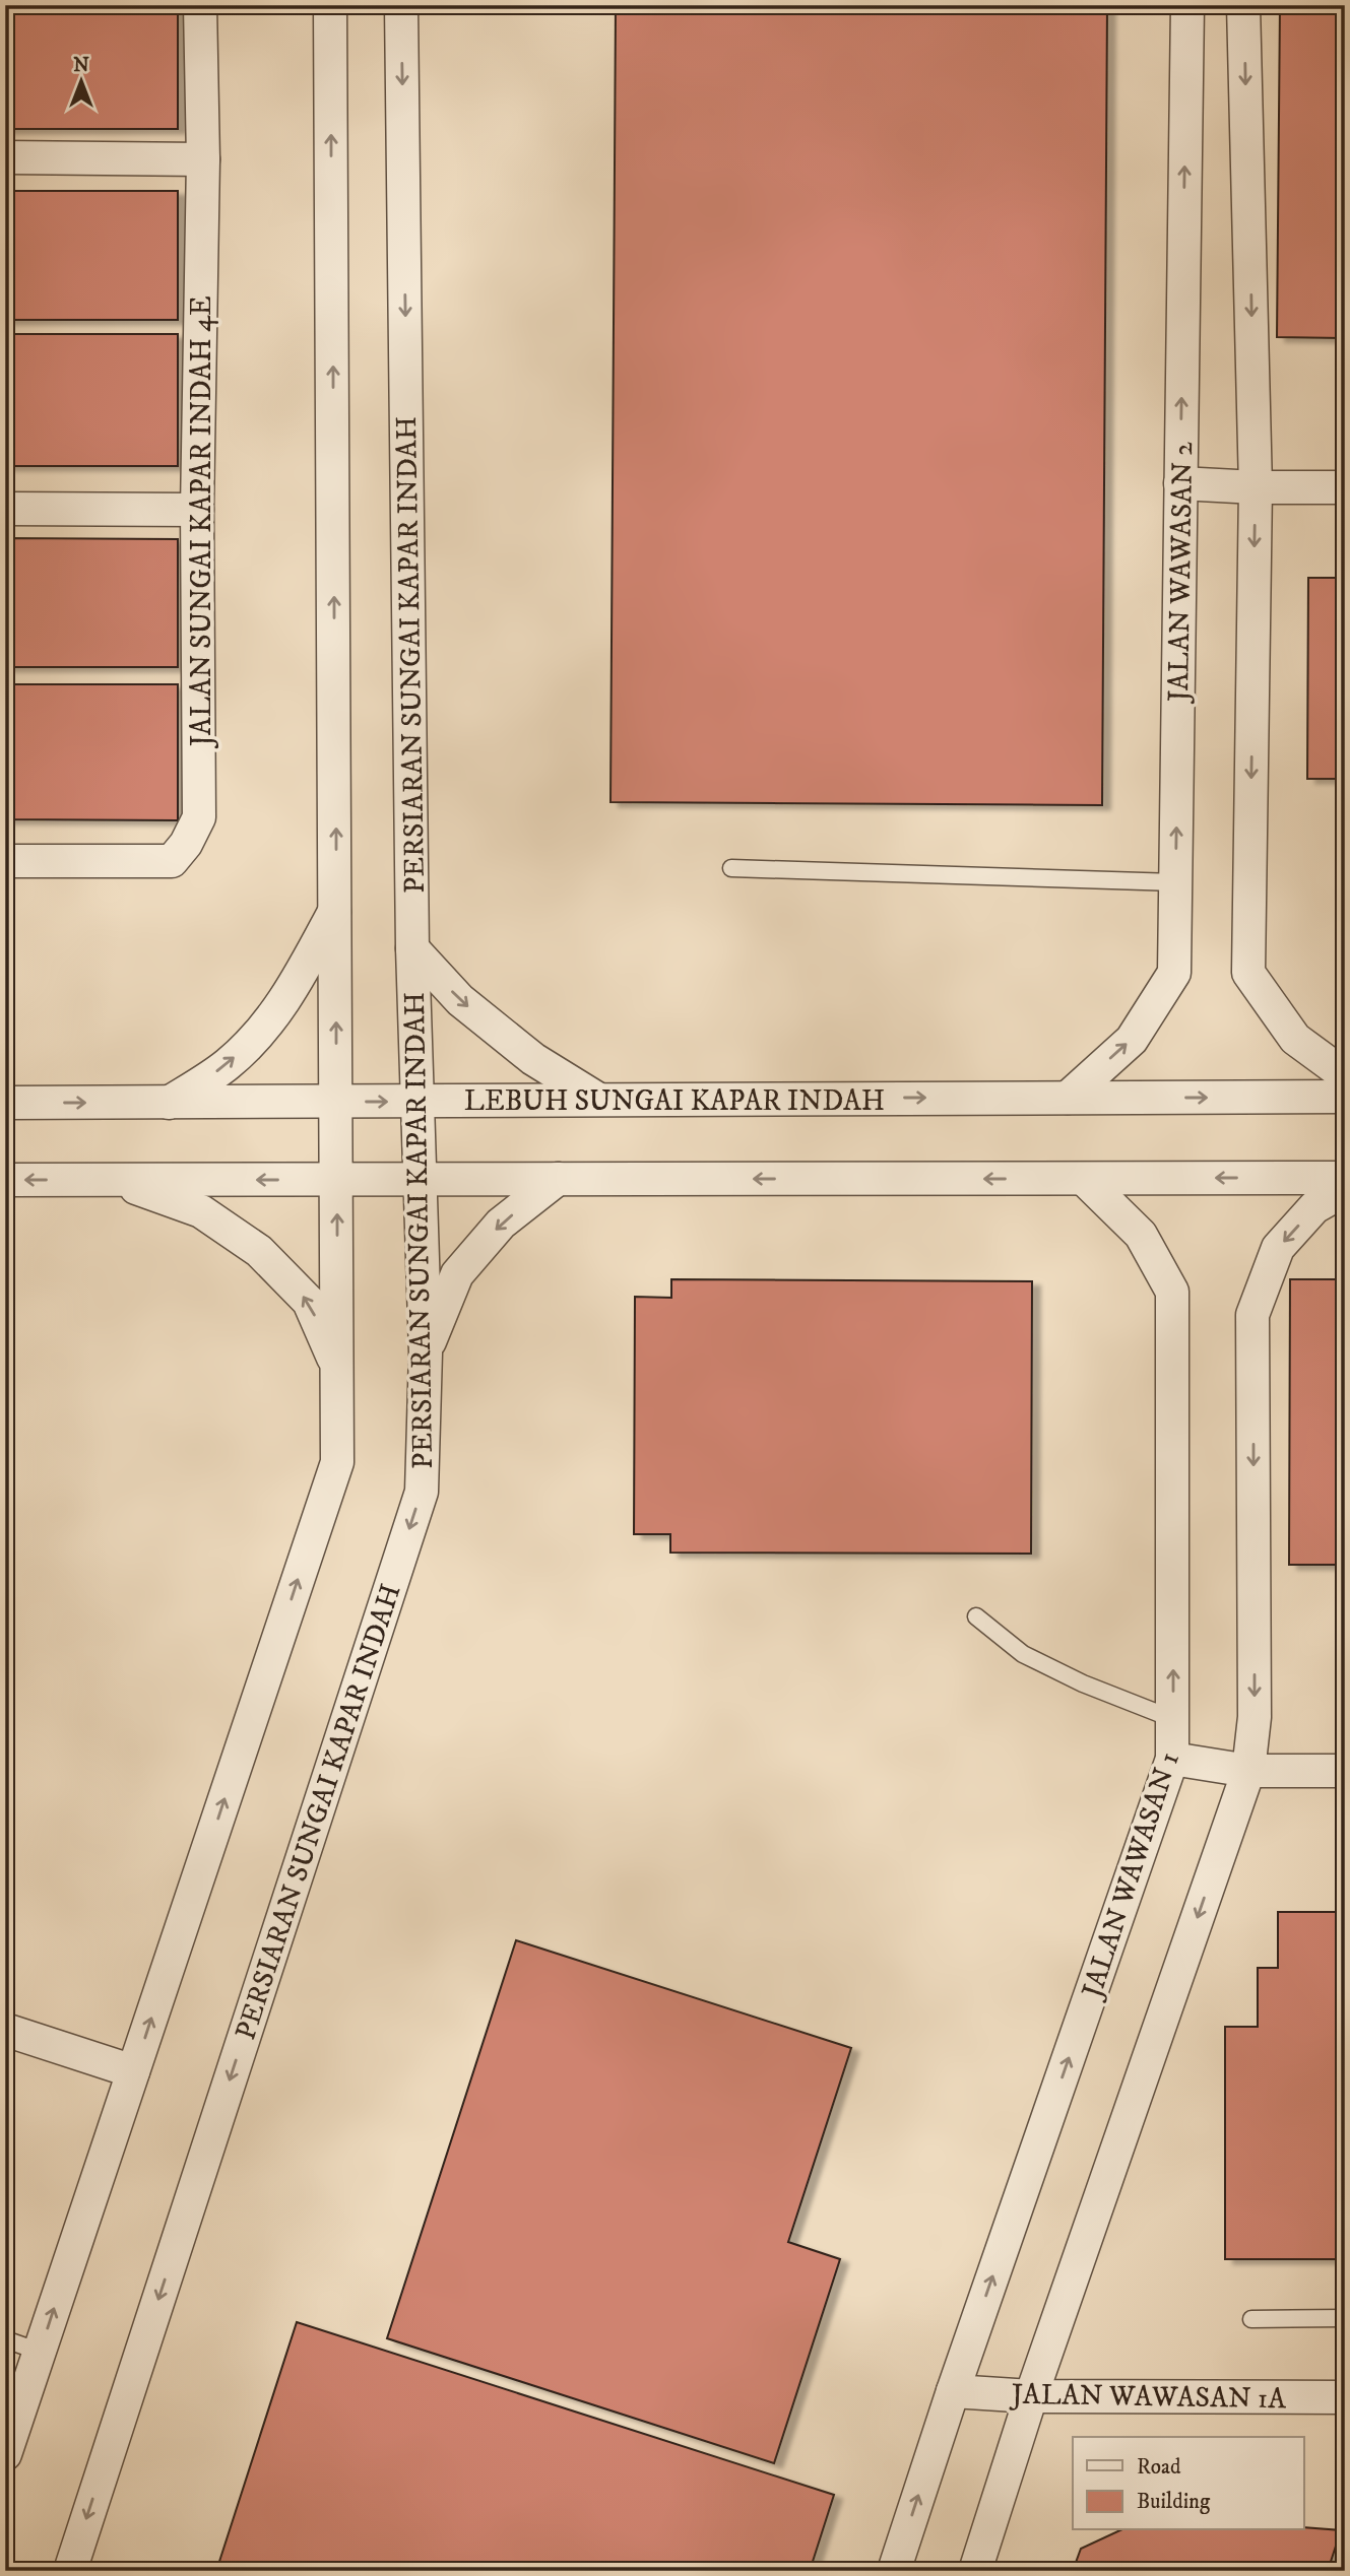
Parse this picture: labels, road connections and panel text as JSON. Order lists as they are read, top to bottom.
{
  "streets": {
    "street": [
      "JALAN SUNGAI KAPAR INDAH 4E",
      "JALAN WAWASAN 2",
      "PERSIARAN SUNGAI KAPAR INDAH",
      "LEBUH SUNGAI KAPAR INDAH",
      "JALAN WAWASAN 1",
      "JALAN WAWASAN 1A"
    ]
  },
  "crossings": [
    ["JALAN WAWASAN 2", "LEBUH SUNGAI KAPAR INDAH"],
    ["PERSIARAN SUNGAI KAPAR INDAH", "LEBUH SUNGAI KAPAR INDAH"],
    ["JALAN WAWASAN 1", "JALAN WAWASAN 1A"]
  ],
  "legend": ["Road", "Building"],
  "north": "top"
}
